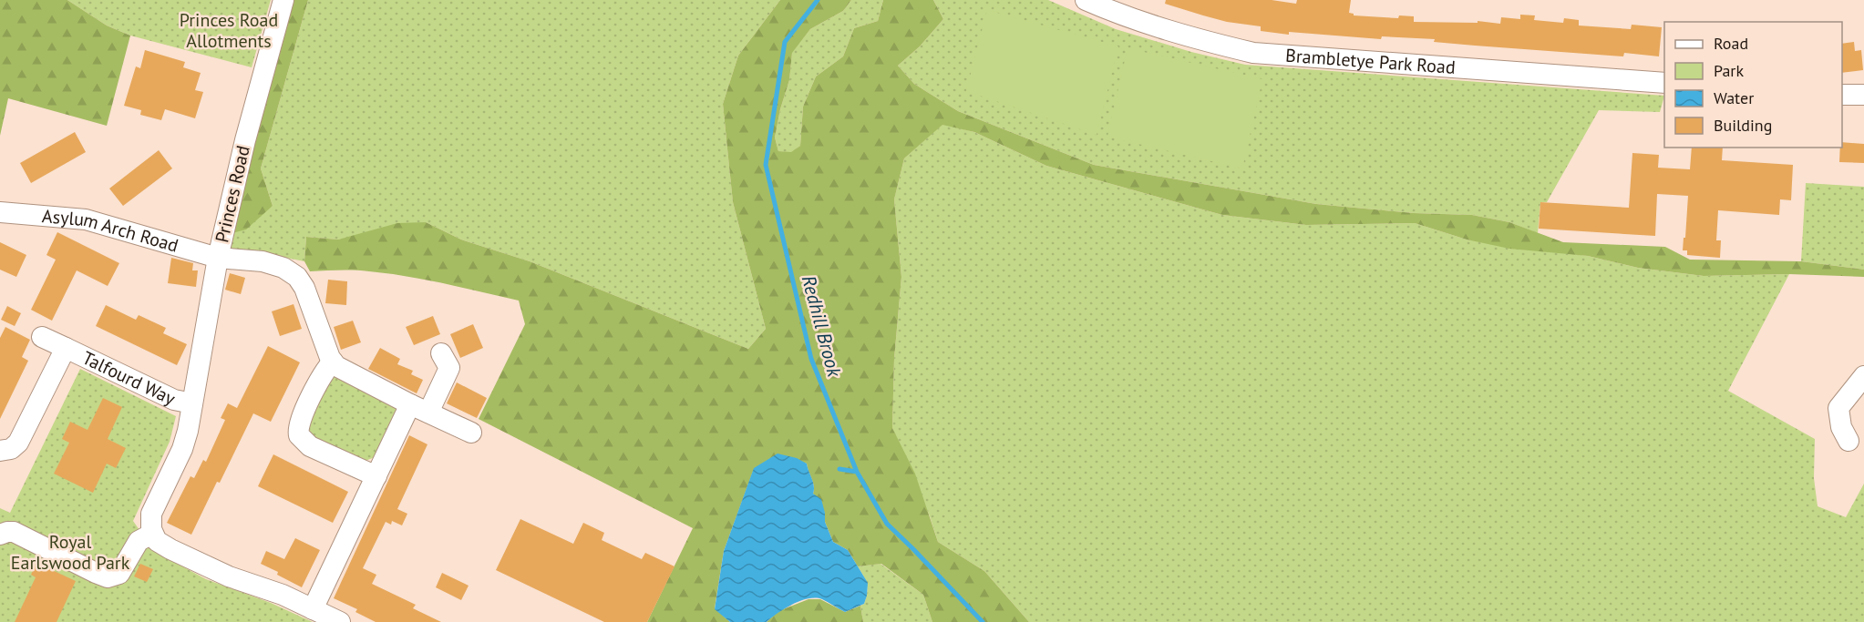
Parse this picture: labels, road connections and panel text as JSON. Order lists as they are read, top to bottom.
{
  "streets": {
    "street": [
      "Brambletye Park Road",
      "Princes Road",
      "Asylum Arch Road",
      "Talfourd Way"
    ]
  },
  "crossings": [
    ["Princes Road", "Asylum Arch Road"]
  ],
  "water": ["Redhill Brook"],
  "parks": ["Princes Road Allotments", "Royal Earlswood Park"],
  "legend": [
    "Road",
    "Park",
    "Water",
    "Building"
  ]
}
